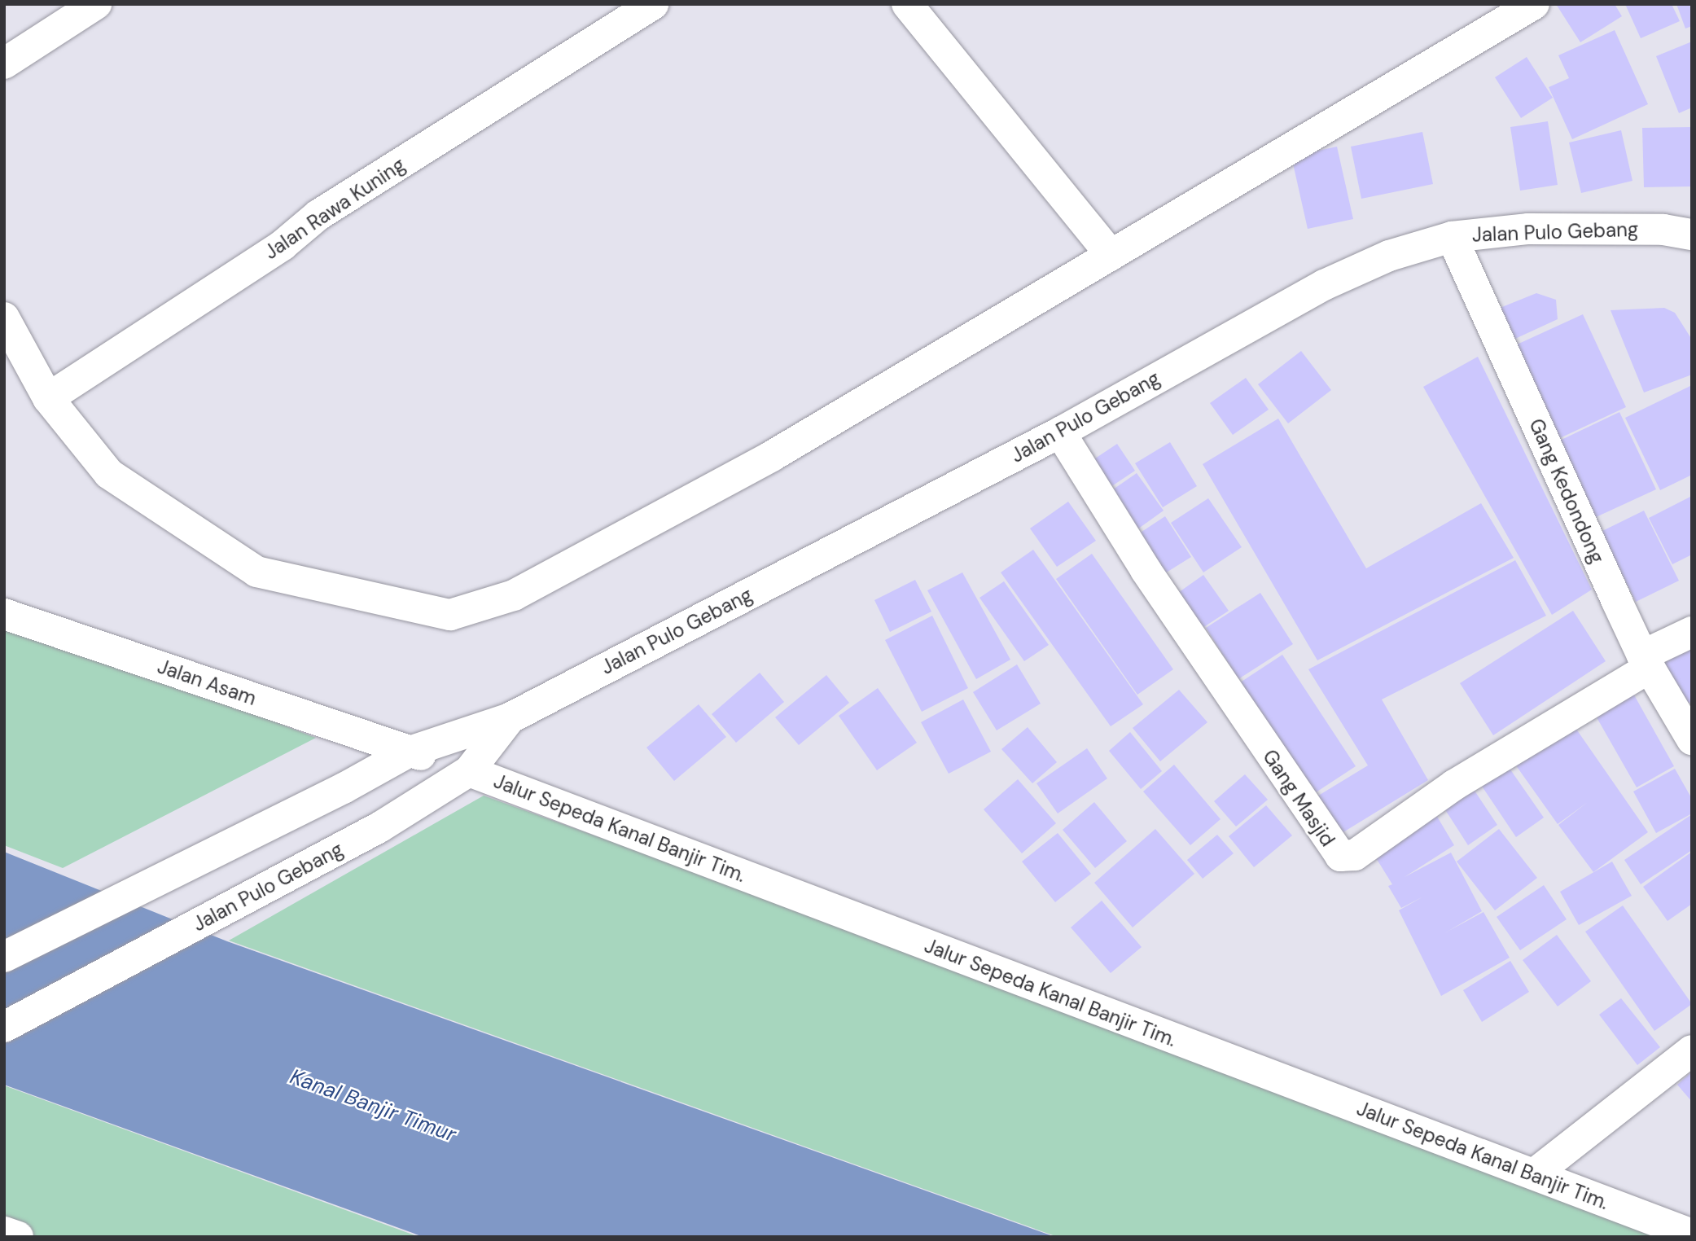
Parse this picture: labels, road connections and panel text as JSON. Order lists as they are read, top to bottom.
{
  "streets": {
    "street": [
      "Jalan Rawa Kuning",
      "Jalan Pulo Gebang",
      "Gang Kedondong",
      "Jalan Asam",
      "Gang Masjid",
      "Jalur Sepeda Kanal Banjir Tim."
    ]
  },
  "crossings": [
    ["Jalan Pulo Gebang", "Gang Kedondong"],
    ["Jalan Pulo Gebang", "Jalan Asam"],
    ["Jalan Pulo Gebang", "Gang Masjid"],
    ["Jalan Pulo Gebang", "Jalur Sepeda Kanal Banjir Tim."],
    ["Gang Kedondong", "Gang Masjid"],
    ["Jalan Asam", "Jalur Sepeda Kanal Banjir Tim."]
  ],
  "water": ["Kanal Banjir Timur"]
}
